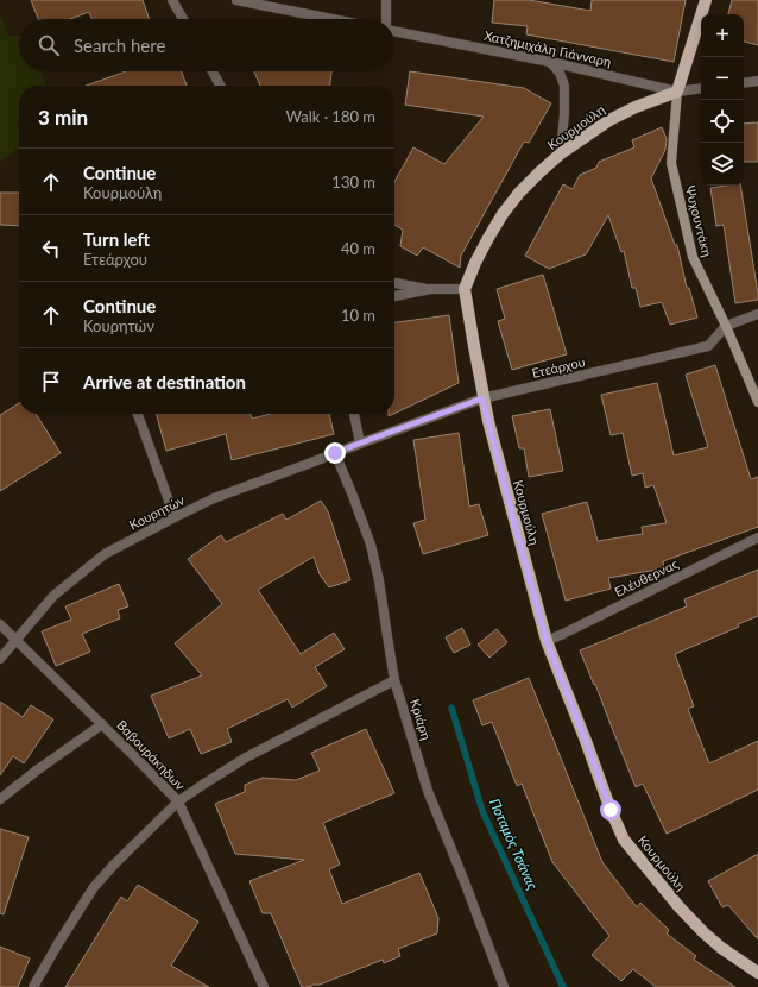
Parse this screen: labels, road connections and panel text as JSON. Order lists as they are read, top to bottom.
{
  "streets": {
    "main road": ["Κουρμούλη", "Ψυχουντάκη"],
    "street": [
      "Χατζημιχάλη Γιάνναρη",
      "Ετεάρχου",
      "Κουρητών",
      "Ελέυθερνας",
      "Κριάρη",
      "Βαβουράκηδων"
    ]
  },
  "crossings": [
    ["Χατζημιχάλη Γιάνναρη", "Κουρμούλη"],
    ["Χατζημιχάλη Γιάνναρη", "Ψυχουντάκη"],
    ["Κουρμούλη", "Ψυχουντάκη"],
    ["Κουρμούλη", "Ετεάρχου"],
    ["Κουρμούλη", "Ελέυθερνας"],
    ["Ψυχουντάκη", "Ετεάρχου"],
    ["Ετεάρχου", "Κουρητών"],
    ["Κουρητών", "Κριάρη"],
    ["Κουρητών", "Βαβουράκηδων"]
  ],
  "water": ["Ποταμός Τσάνας"],
  "page": {
    "map_buttons": ["+", "−"],
    "search": "Search here",
    "heading": ["3 min", "Walk · 180 m"],
    "list": [
      ["Continue", "Κουρμούλη", "130 m"],
      ["Turn left", "Ετεάρχου", "40 m"],
      ["Continue", "Κουρητών", "10 m"],
      "Arrive at destination"
    ]
  }
}
